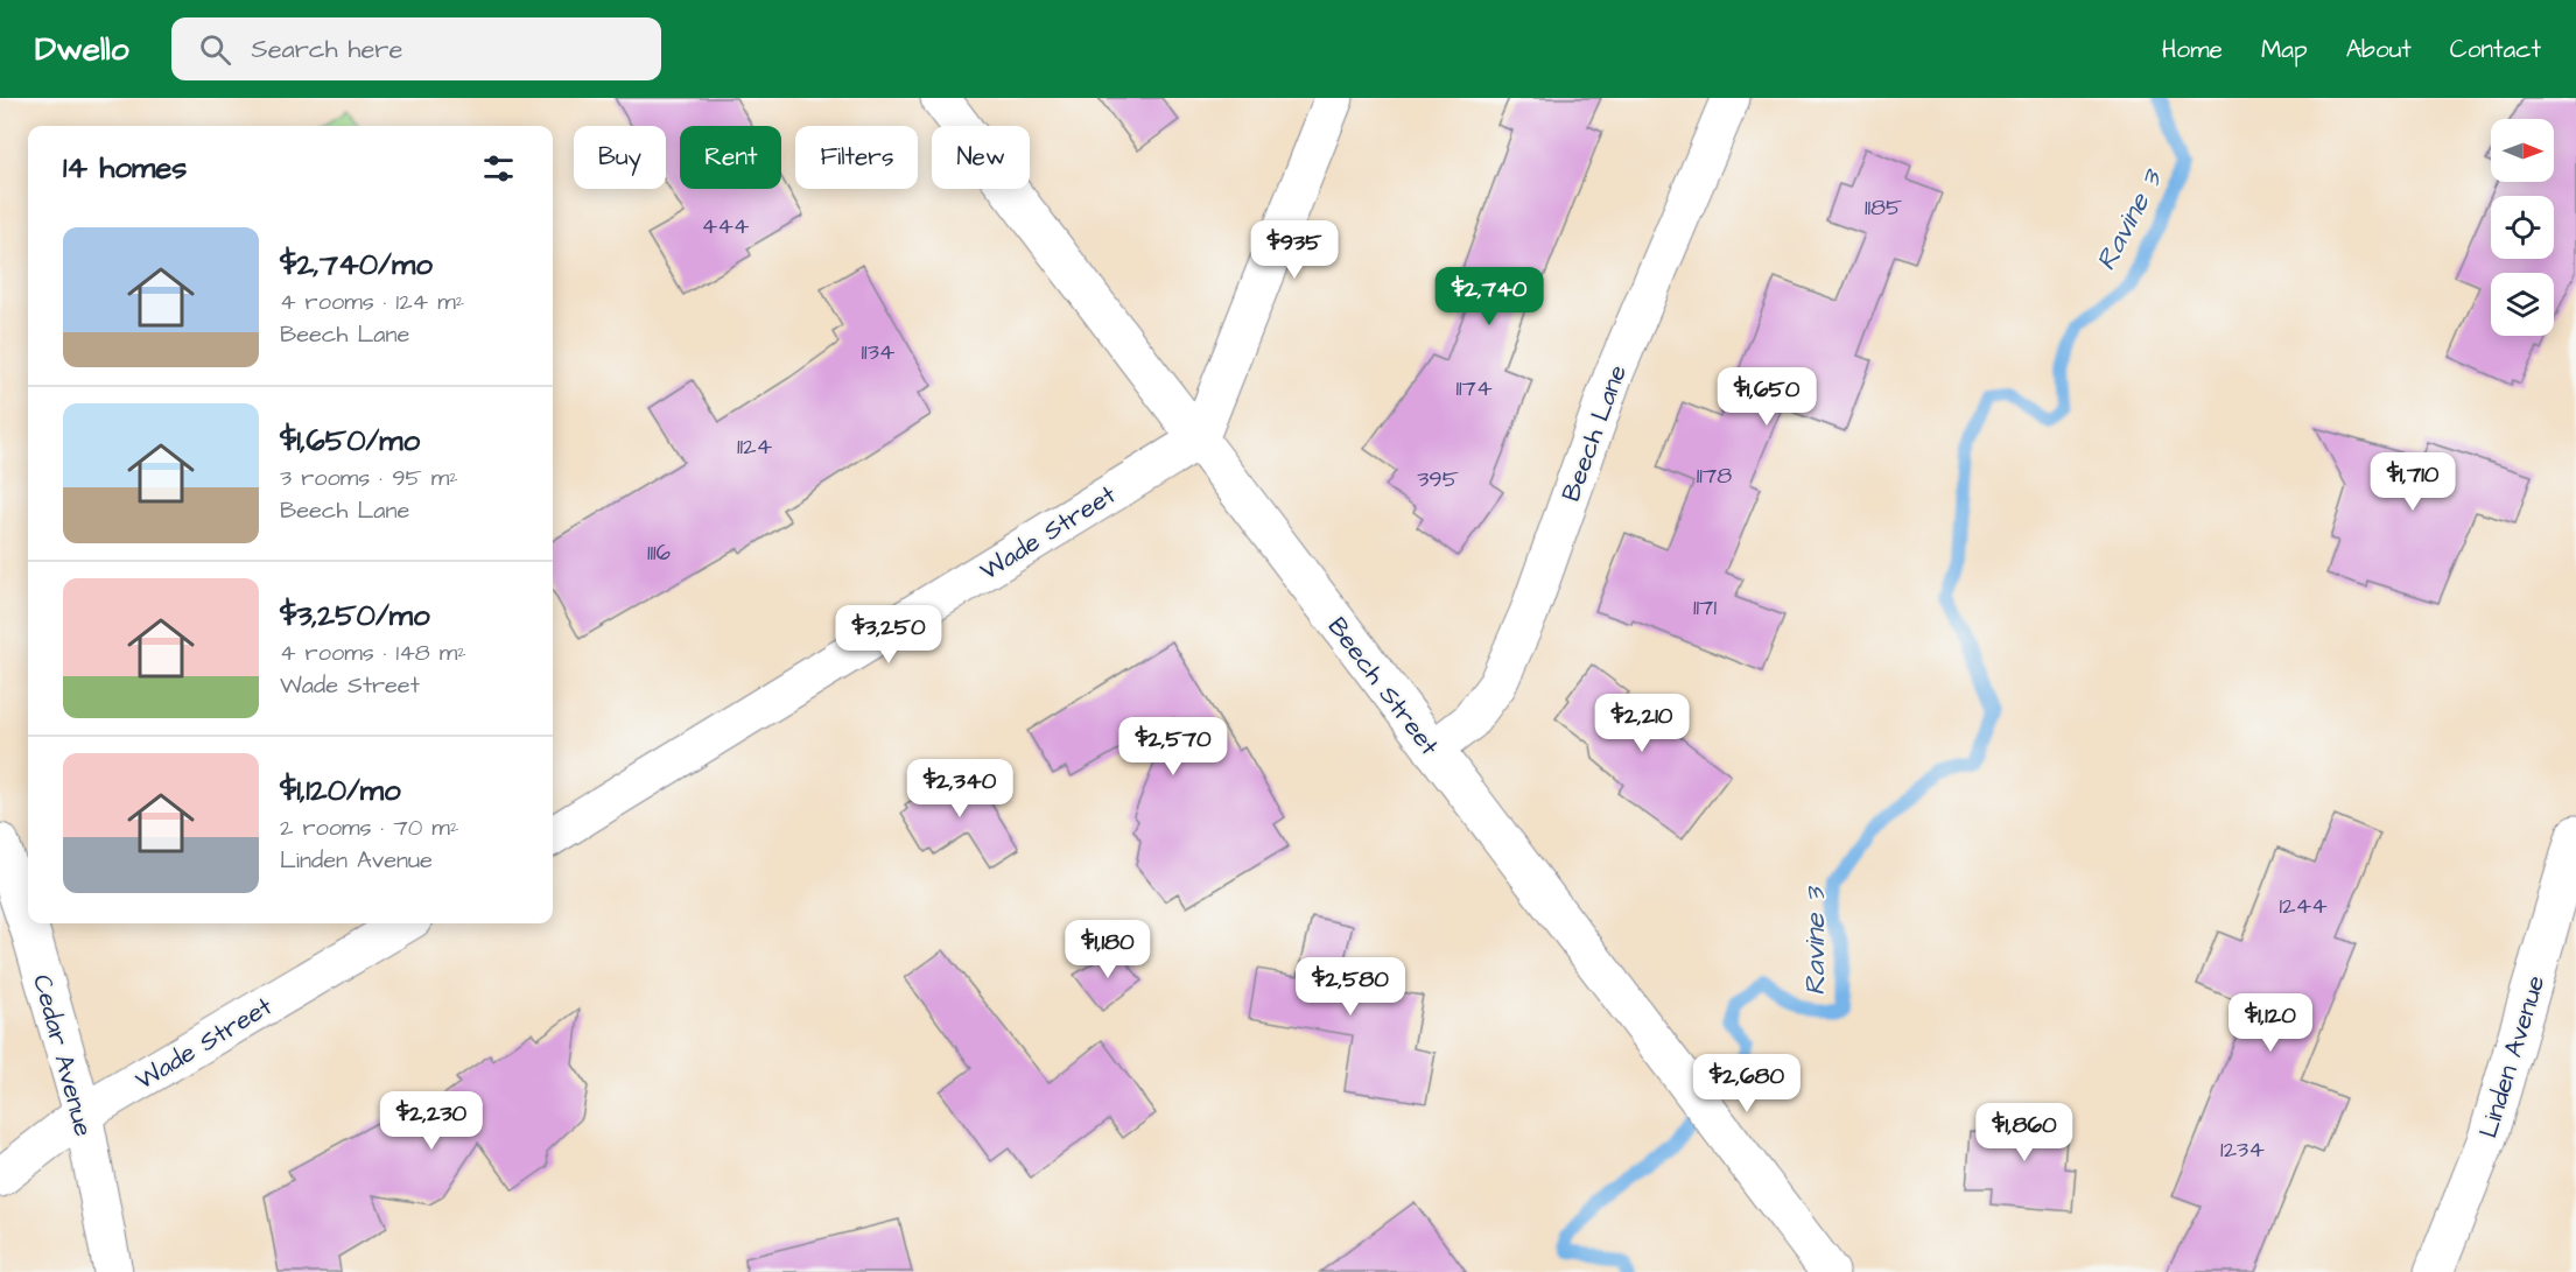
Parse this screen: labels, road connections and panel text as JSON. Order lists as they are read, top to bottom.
{
  "streets": {
    "street": [
      "Beech Lane",
      "Wade Street",
      "Beech Street",
      "Cedar Avenue",
      "Linden Avenue"
    ]
  },
  "crossings": [
    ["Beech Lane", "Beech Street"],
    ["Wade Street", "Beech Street"],
    ["Wade Street", "Cedar Avenue"]
  ],
  "water": ["Ravine 3"],
  "house_numbers": [
    "1185",
    "444",
    "1134",
    "1174",
    "1124",
    "1178",
    "395",
    "1116",
    "1171",
    "1244",
    "1234"
  ],
  "north": "right",
  "page": {
    "header": "Dwello",
    "search": "Search here",
    "nav": [
      "Home",
      "Map",
      "About",
      "Contact"
    ],
    "chip": [
      "Buy",
      "Rent",
      "Filters",
      "New"
    ],
    "heading": "14 homes",
    "list": [
      {
        "name": "$2,740/mo",
        "note": "4 rooms · 124 m² · Beech Lane"
      },
      {
        "name": "$1,650/mo",
        "note": "3 rooms · 95 m² · Beech Lane"
      },
      {
        "name": "$3,250/mo",
        "note": "4 rooms · 148 m² · Wade Street"
      },
      {
        "name": "$1,120/mo",
        "note": "2 rooms · 70 m² · Linden Avenue"
      }
    ],
    "price": [
      "$935",
      "$2,740",
      "$1,650",
      "$1,710",
      "$3,250",
      "$2,210",
      "$2,570",
      "$2,340",
      "$1,180",
      "$2,580",
      "$1,120",
      "$2,680",
      "$2,230",
      "$1,860"
    ]
  }
}
